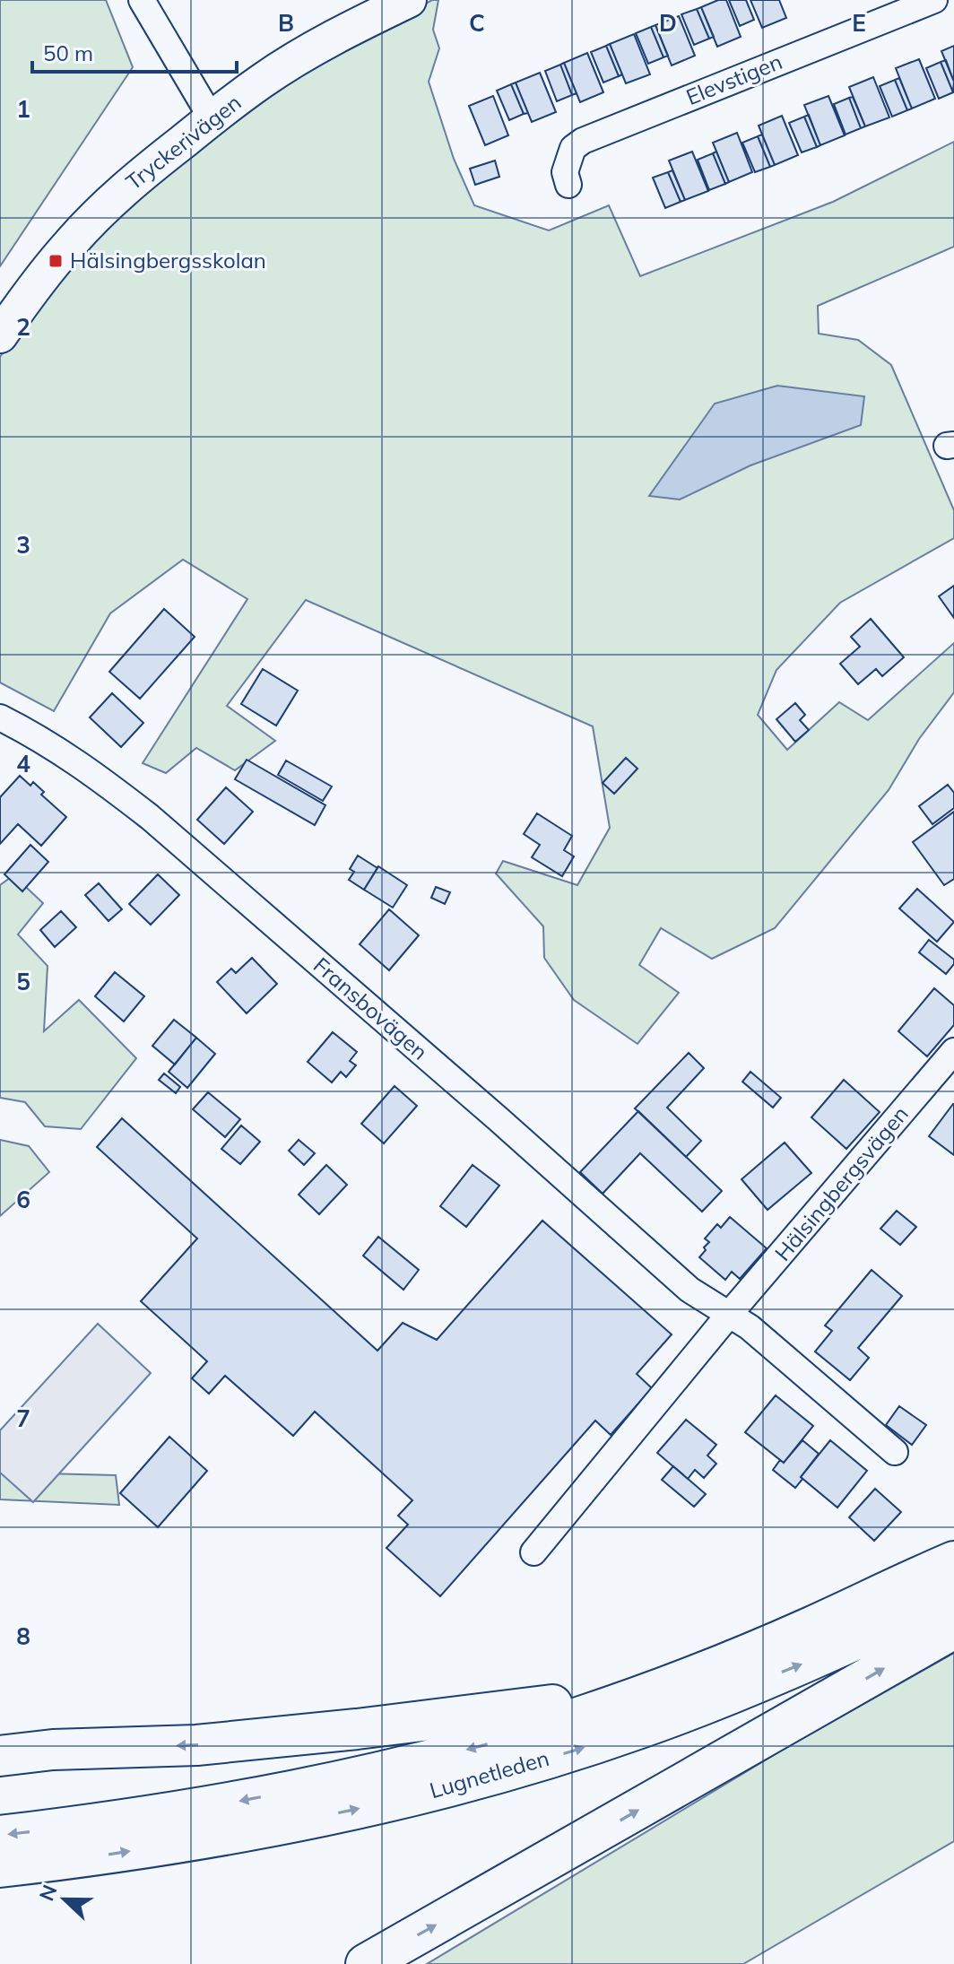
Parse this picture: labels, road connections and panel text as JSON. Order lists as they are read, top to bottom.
{
  "streets": {
    "highway": ["Lugnetleden"],
    "street": [
      "Elevstigen",
      "Tryckerivägen",
      "Fransbovägen",
      "Hälsingbergsvägen"
    ]
  },
  "crossings": [
    ["Fransbovägen", "Hälsingbergsvägen"]
  ],
  "places": {
    "transit": ["Hälsingbergsskolan"]
  },
  "scale_bar": "50 m",
  "north": "left",
  "grid": {
    "columns": [
      "B",
      "C",
      "D",
      "E"
    ],
    "rows": [
      "1",
      "2",
      "3",
      "4",
      "5",
      "6",
      "7",
      "8"
    ]
  }
}
